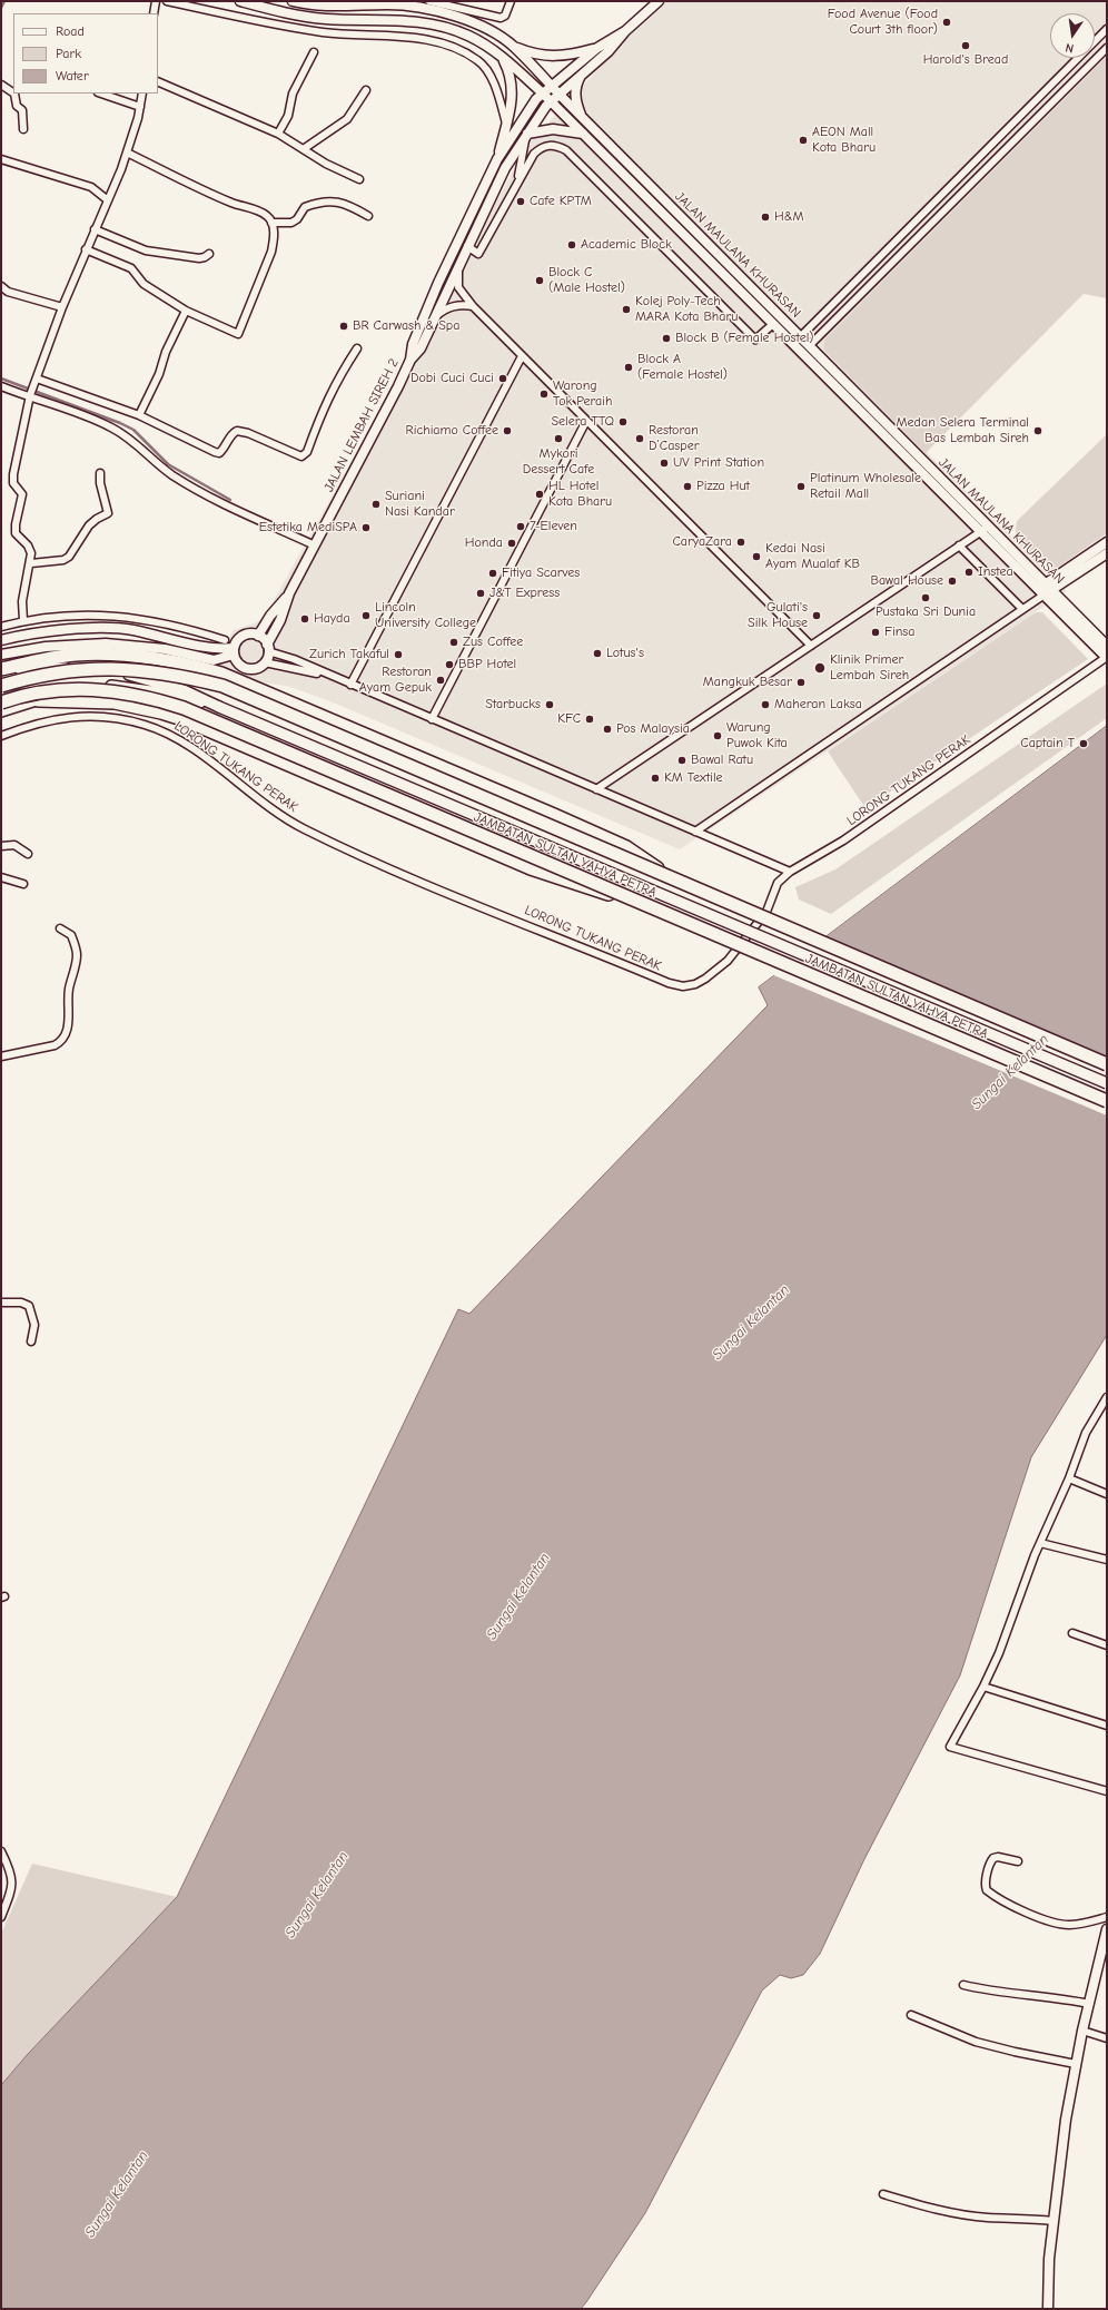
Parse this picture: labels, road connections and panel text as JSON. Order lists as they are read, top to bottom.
{
  "streets": {
    "highway": ["JAMBATAN SULTAN YAHYA PETRA"],
    "street": ["JALAN MAULANA KHURASAN", "JALAN LEMBAH SIREH 2", "LORONG TUKANG PERAK"]
  },
  "water": ["Sungai Kelantan"],
  "places": [
    "Food Avenue (Food Court 3th floor)",
    "Harold's Bread",
    "AEON Mall Kota Bharu",
    "Cafe KPTM",
    "H&M",
    "Academic Block",
    "Block C (Male Hostel)",
    "Kolej Poly-Tech MARA Kota Bharu",
    "BR Carwash & Spa",
    "Block B (Female Hostel)",
    "Block A (Female Hostel)",
    "Dobi Cuci Cuci",
    "Warong Tok Peraih",
    "Selera TTQ",
    "Richiamo Coffee",
    "Medan Selera Terminal Bas Lembah Sireh",
    "Mykori Dessert Cafe",
    "Restoran D’Casper",
    "UV Print Station",
    "Pizza Hut",
    "Platinum Wholesale Retail Mall",
    "HL Hotel Kota Bharu",
    "Suriani Nasi Kandar",
    "7-Eleven",
    "Estetika MediSPA",
    "CaryaZara",
    "Honda",
    "Kedai Nasi Ayam Mualaf KB",
    "Instea",
    "Fitiya Scarves",
    "Bawal House",
    "J&T Express",
    "Pustaka Sri Dunia",
    "Lincoln University College",
    "Gulati's Silk House",
    "Hayda",
    "Finsa",
    "Zus Coffee",
    "Lotus's",
    "Zurich Takaful",
    "BBP Hotel",
    "Klinik Primer Lembah Sireh",
    "Restoran Ayam Gepuk",
    "Mangkuk Besar",
    "Starbucks",
    "Maheran Laksa",
    "KFC",
    "Pos Malaysia",
    "Warung Puwok Kita",
    "Captain T",
    "Bawal Ratu",
    "KM Textile"
  ],
  "legend": ["Road", "Park", "Water"],
  "north": "bottom"
}
